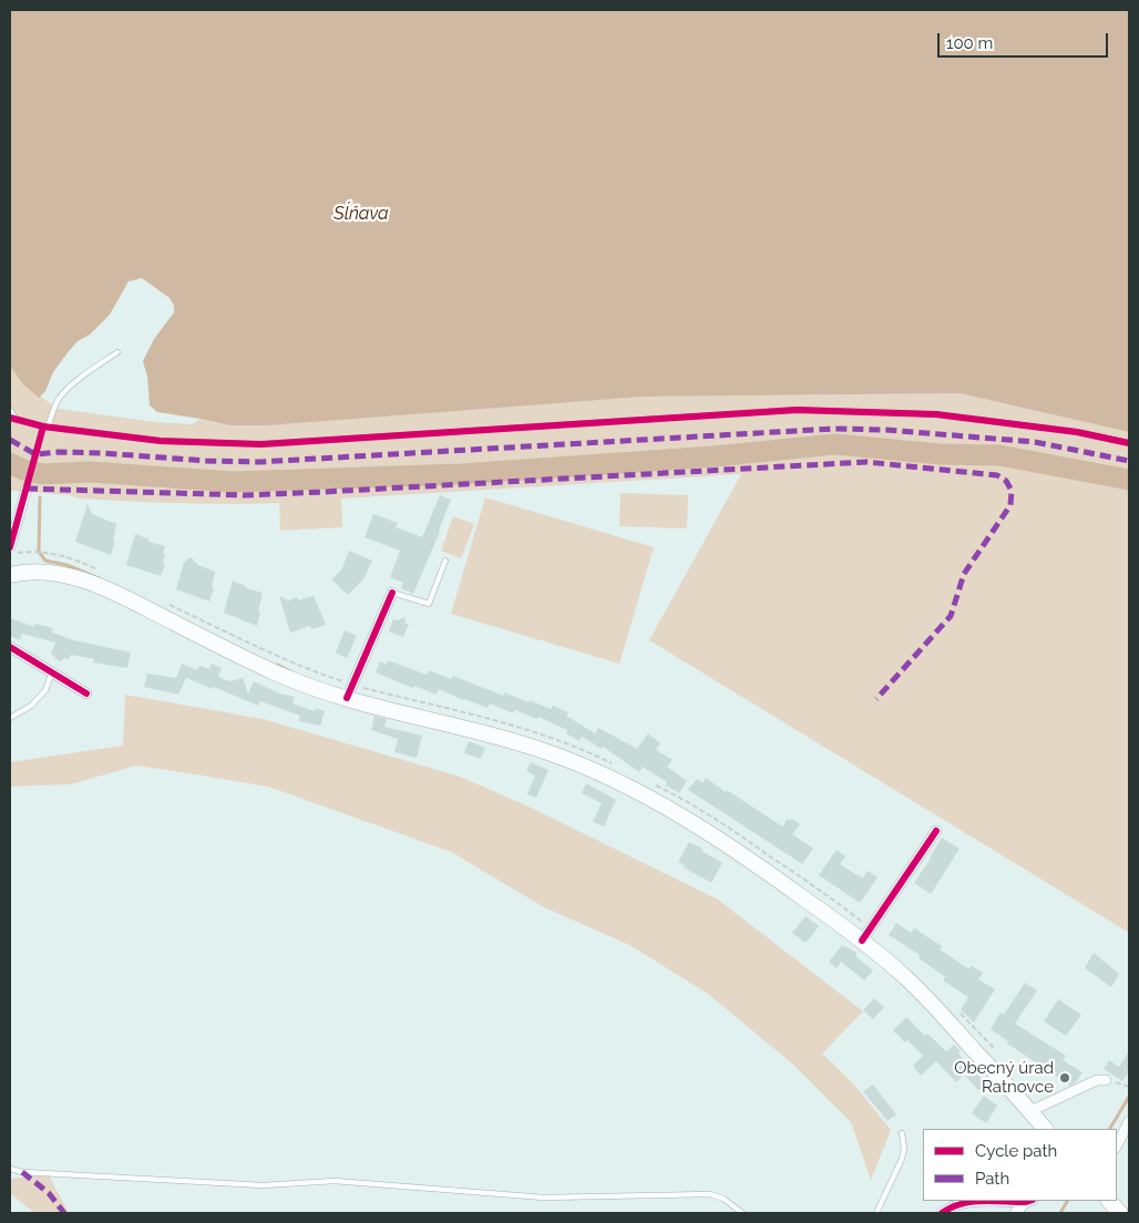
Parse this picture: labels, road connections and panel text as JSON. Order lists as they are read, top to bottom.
{
  "water": ["Sĺňava"],
  "places": ["Obecný úrad Ratnovce"],
  "legend": ["Cycle path", "Path"],
  "scale_bar": "100 m"
}
